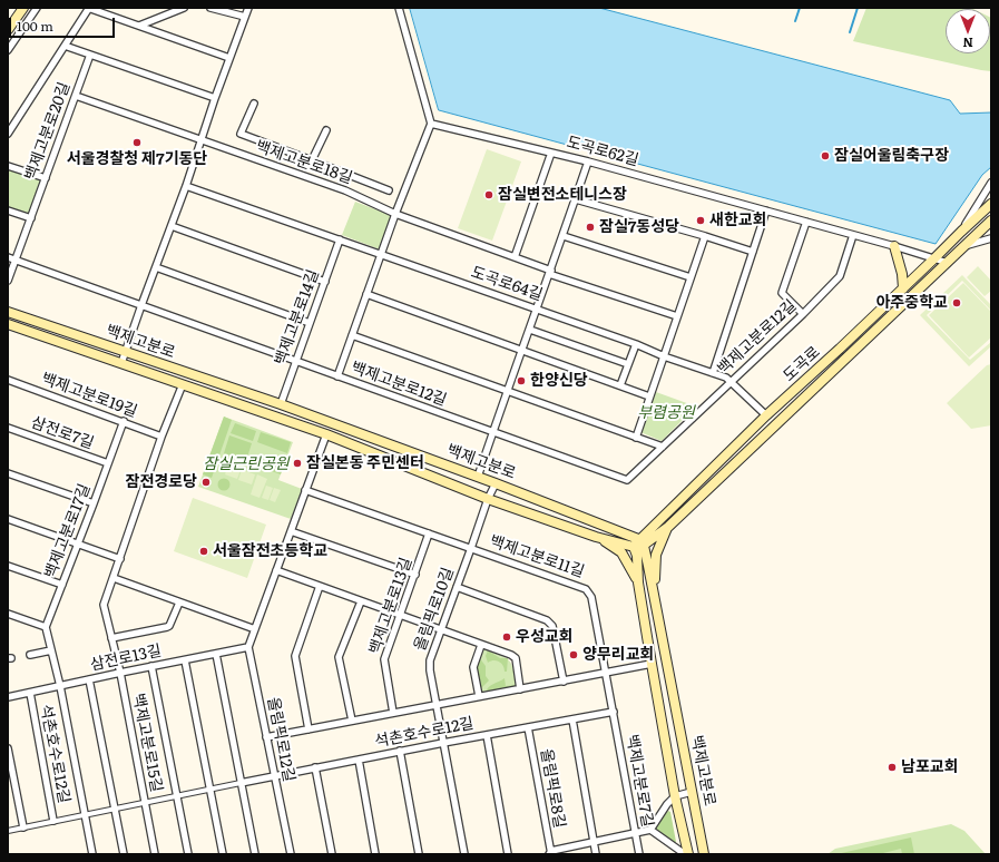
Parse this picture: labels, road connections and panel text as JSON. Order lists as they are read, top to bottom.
{
  "streets": {
    "main road": ["백제고분로", "도곡로"],
    "street": [
      "백제고분로20길",
      "도곡로62길",
      "백제고분로18길",
      "도곡로64길",
      "백제고분로14길",
      "백제고분로12길",
      "백제고분로19길",
      "삼전로7길",
      "백제고분로17길",
      "백제고분로11길",
      "백제고분로13길",
      "올림픽로10길",
      "삼전로13길",
      "석촌호수로12길",
      "올림픽로12길",
      "백제고분로15길",
      "백제고분로7길",
      "올림픽로8길"
    ]
  },
  "crossings": [
    ["백제고분로20길", "백제고분로18길"],
    ["도곡로62길", "백제고분로12길"],
    ["도곡로62길", "도곡로"],
    ["도곡로64길", "백제고분로14길"],
    ["도곡로64길", "백제고분로12길"],
    ["도곡로64길", "도곡로"],
    ["백제고분로14길", "백제고분로12길"],
    ["백제고분로14길", "백제고분로"],
    ["백제고분로", "도곡로"],
    ["백제고분로", "올림픽로10길"],
    ["백제고분로", "백제고분로15길"],
    ["백제고분로19길", "백제고분로17길"],
    ["백제고분로19길", "백제고분로15길"],
    ["삼전로7길", "백제고분로17길"],
    ["백제고분로11길", "올림픽로10길"],
    ["백제고분로11길", "석촌호수로12길"],
    ["백제고분로11길", "백제고분로7길"],
    ["올림픽로10길", "석촌호수로12길"],
    ["삼전로13길", "석촌호수로12길"],
    ["삼전로13길", "올림픽로12길"],
    ["삼전로13길", "백제고분로15길"],
    ["석촌호수로12길", "올림픽로12길"],
    ["석촌호수로12길", "백제고분로15길"],
    ["석촌호수로12길", "백제고분로7길"],
    ["석촌호수로12길", "올림픽로8길"]
  ],
  "parks": ["부렴공원", "잠실근린공원"],
  "places": [
    "서울경찰청 제7기동단",
    "잠실어울림축구장",
    "잠실변전소테니스장",
    "새한교회",
    "잠실7동성당",
    "아주중학교",
    "한양신당",
    "잠실본동 주민센터",
    "잠전경로당",
    "서울잠전초등학교",
    "우성교회",
    "양무리교회",
    "남포교회"
  ],
  "scale_bar": "100 m",
  "north": "bottom"
}
